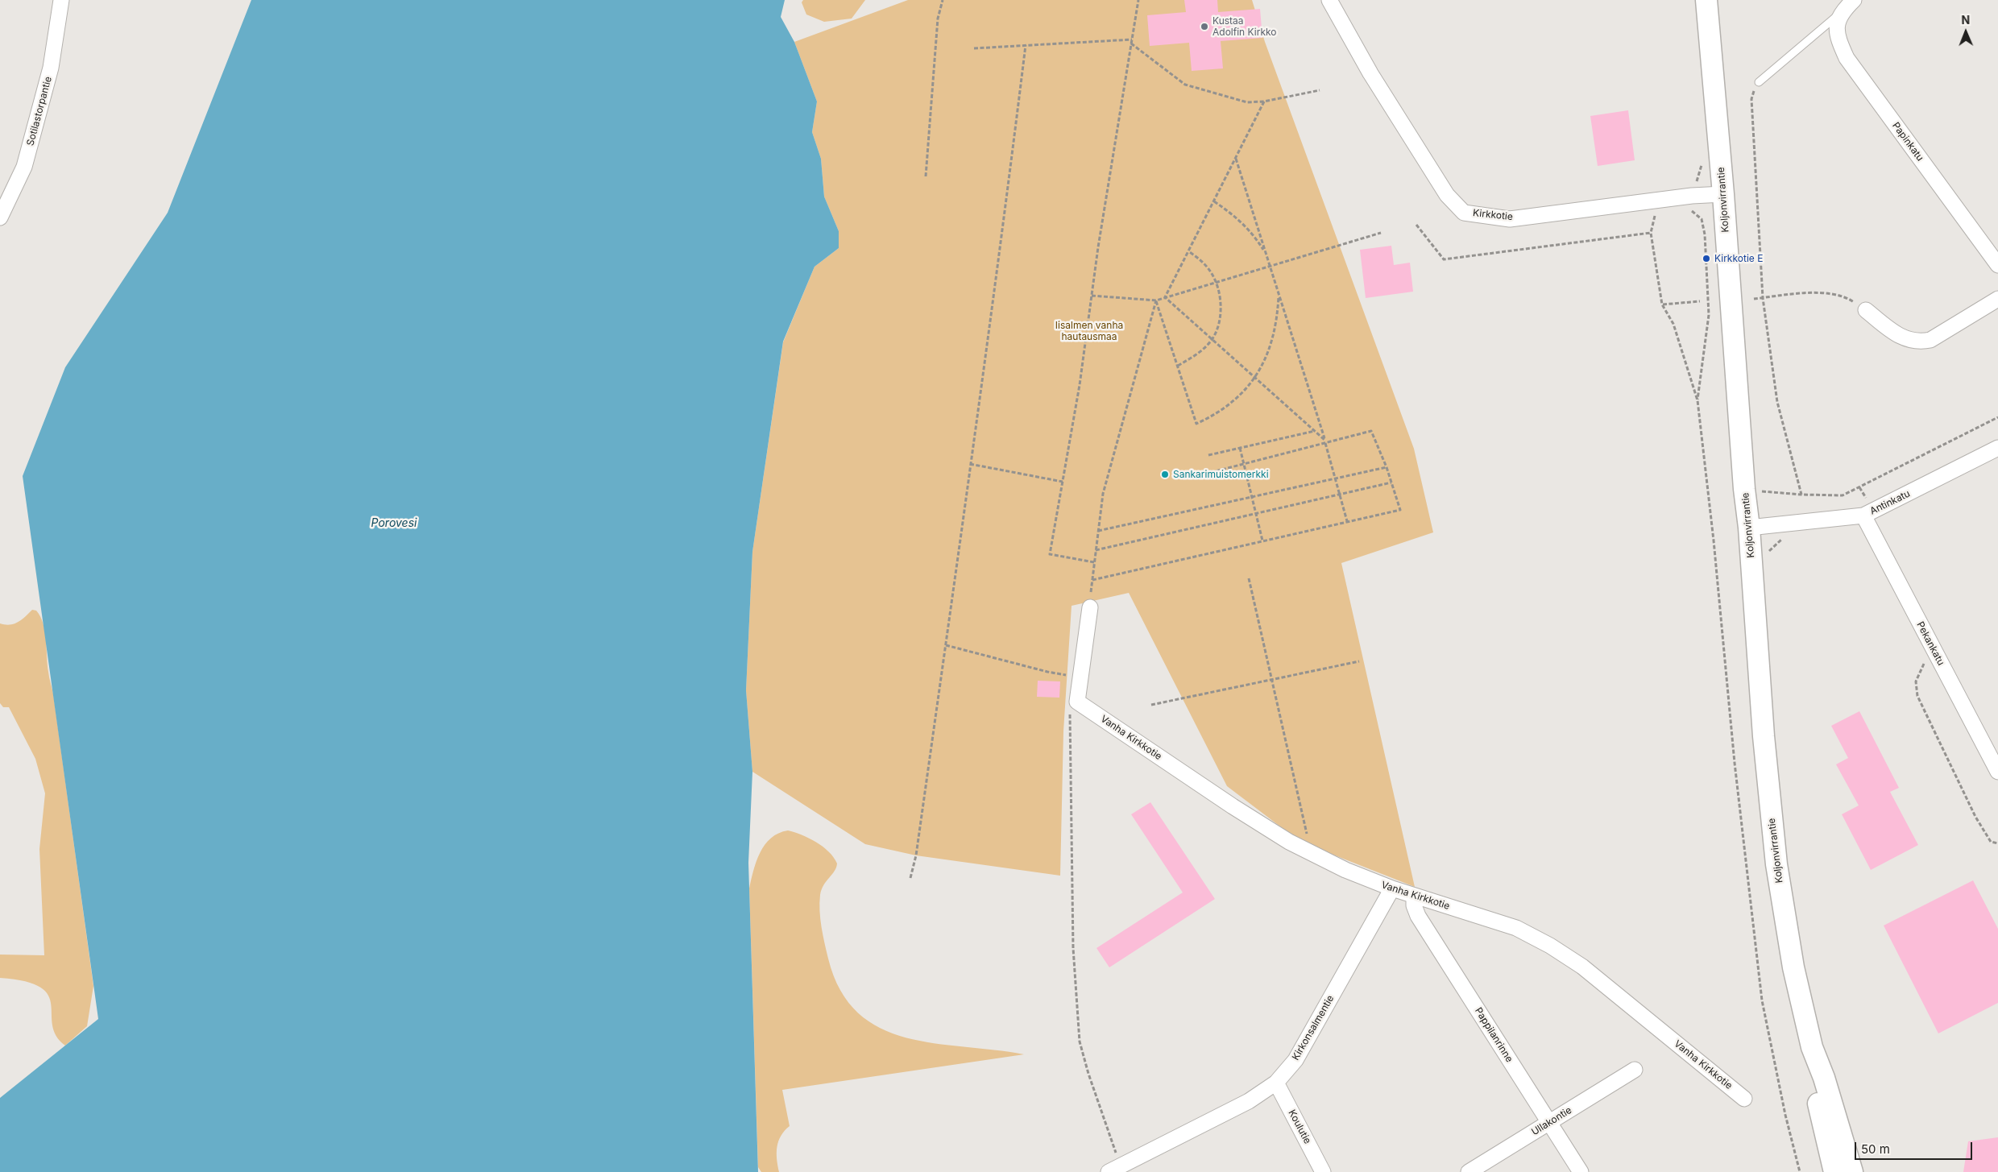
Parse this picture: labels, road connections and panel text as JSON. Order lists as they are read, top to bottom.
{
  "streets": {
    "main road": ["Koljonvirrantie"],
    "street": [
      "Sotilastorpantie",
      "Papinkatu",
      "Kirkkotie",
      "Antinkatu",
      "Pekankatu",
      "Vanha Kirkkotie",
      "Kirkonsalmentie",
      "Pappilanrinne",
      "Ullakontie",
      "Koulutie"
    ]
  },
  "crossings": [
    ["Koljonvirrantie", "Kirkkotie"],
    ["Koljonvirrantie", "Antinkatu"],
    ["Antinkatu", "Pekankatu"],
    ["Vanha Kirkkotie", "Kirkonsalmentie"],
    ["Vanha Kirkkotie", "Pappilanrinne"],
    ["Kirkonsalmentie", "Koulutie"],
    ["Pappilanrinne", "Ullakontie"]
  ],
  "water": ["Porovesi"],
  "parks": ["Iisalmen vanha hautausmaa"],
  "places": ["Kustaa Adolfin Kirkko", "Kirkkotie E", "Sankarimuistomerkki"],
  "scale_bar": "50 m",
  "north": "top"
}
